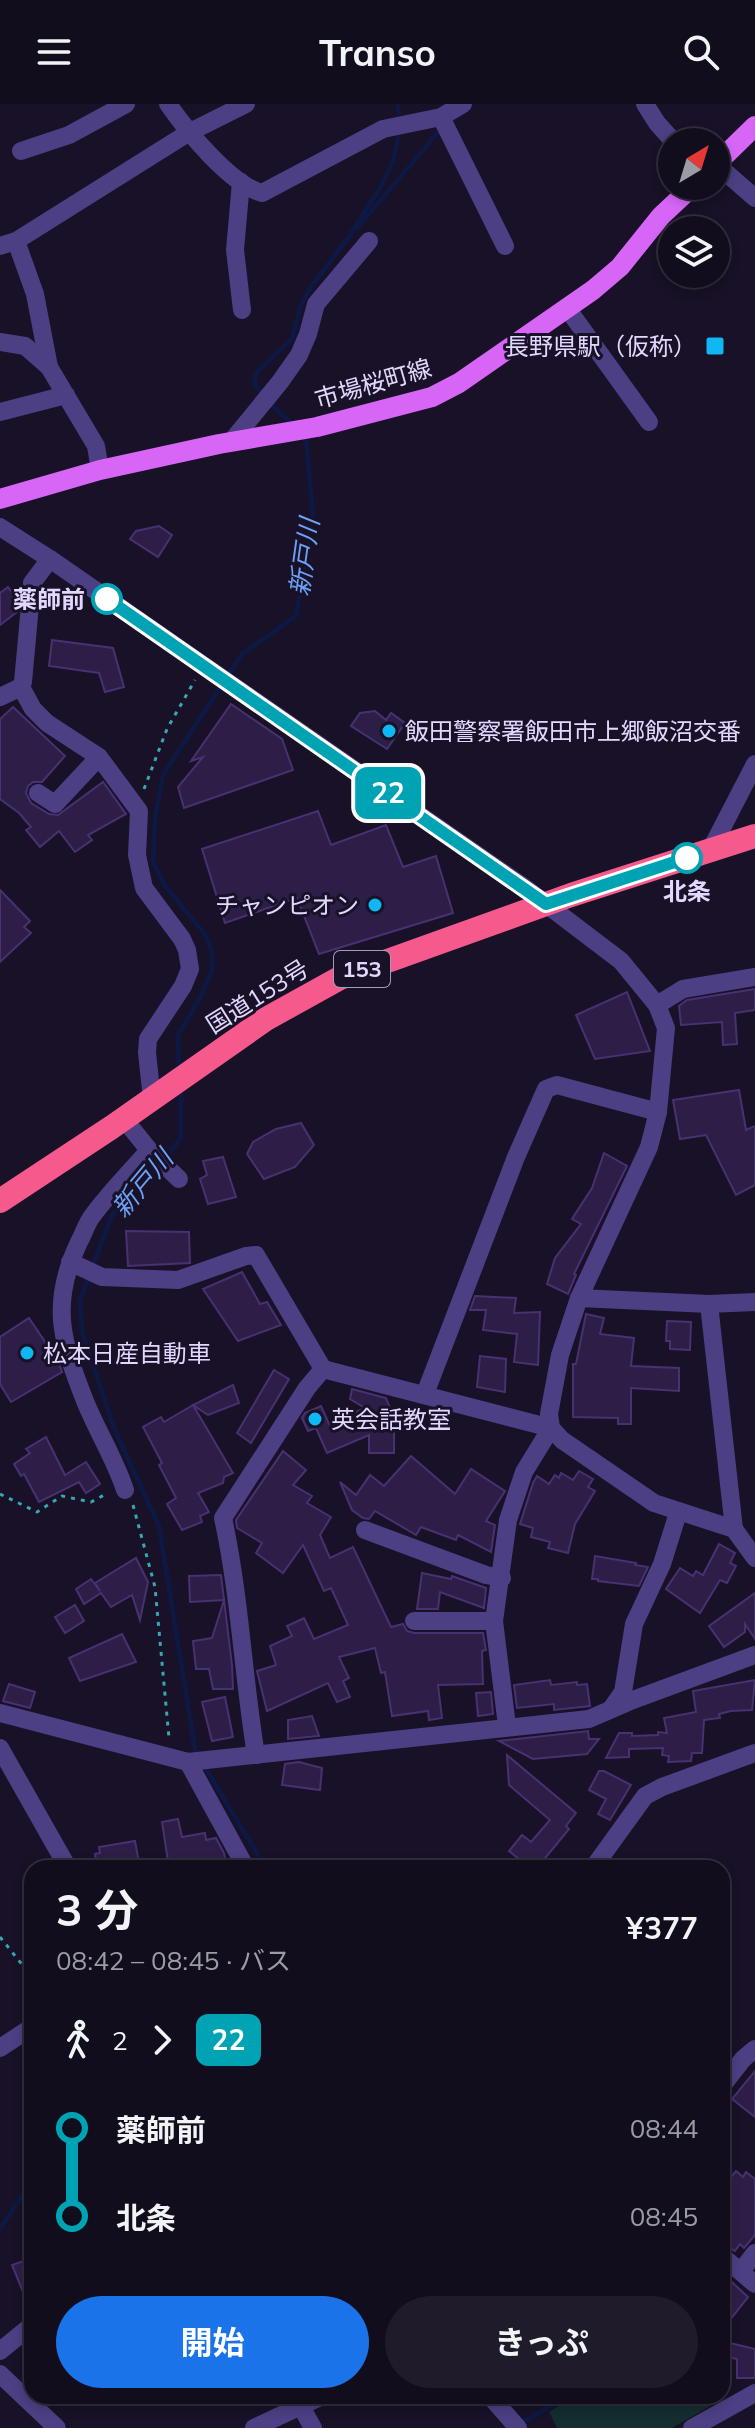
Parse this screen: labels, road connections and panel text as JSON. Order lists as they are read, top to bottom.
{
  "streets": {
    "highway": ["153", "国道153号"],
    "main road": ["市場桜町線"]
  },
  "water": ["新戸川"],
  "places": {
    "transit": ["長野県駅（仮称）"],
    "other": [
      "薬師前",
      "飯田警察署飯田市上郷飯沼交番",
      "北条",
      "チャンピオン",
      "松本日産自動車",
      "英会話教室"
    ]
  },
  "lines": ["bus line 22"],
  "north": "top right",
  "page": {
    "header": "Transo",
    "on_map": "22",
    "heading": ["3 分", "08:42 – 08:45 · バス", "¥377"],
    "legs": ["2", "22"],
    "list": [
      {
        "name": "薬師前",
        "value": "08:44"
      },
      {
        "name": "北条",
        "value": "08:45"
      }
    ],
    "buttons": ["開始", "きっぷ"]
  }
}
